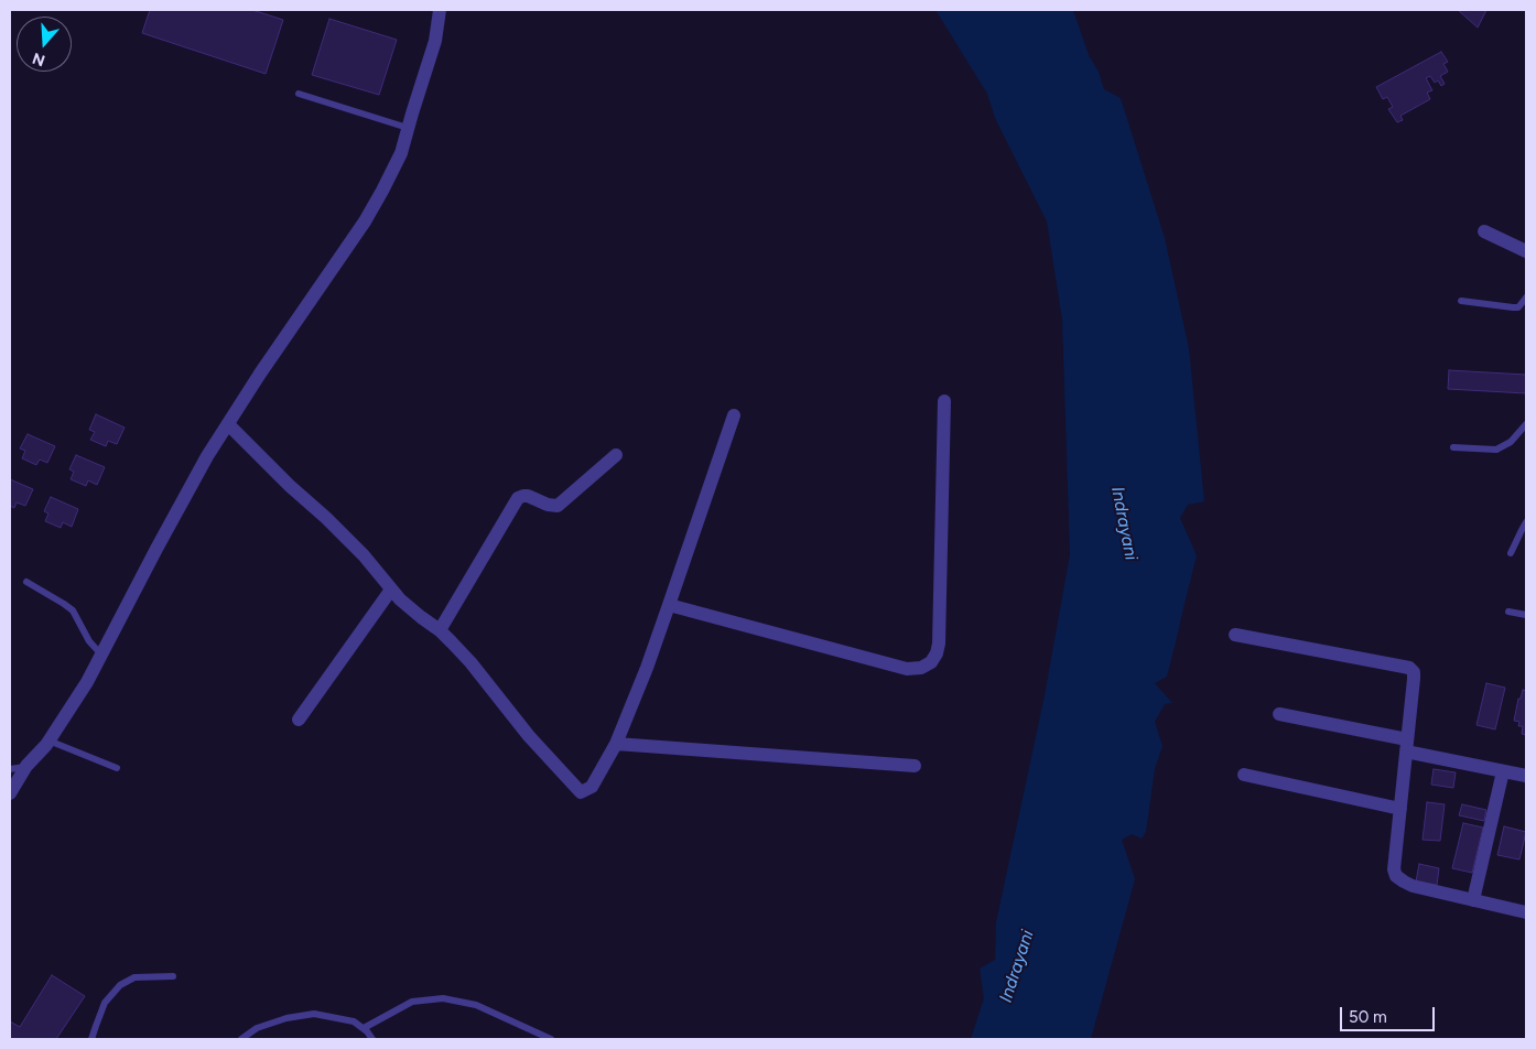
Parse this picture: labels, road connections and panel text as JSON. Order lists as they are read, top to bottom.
{
  "water": ["Indrayani"],
  "scale_bar": "50 m",
  "north": "bottom"
}
